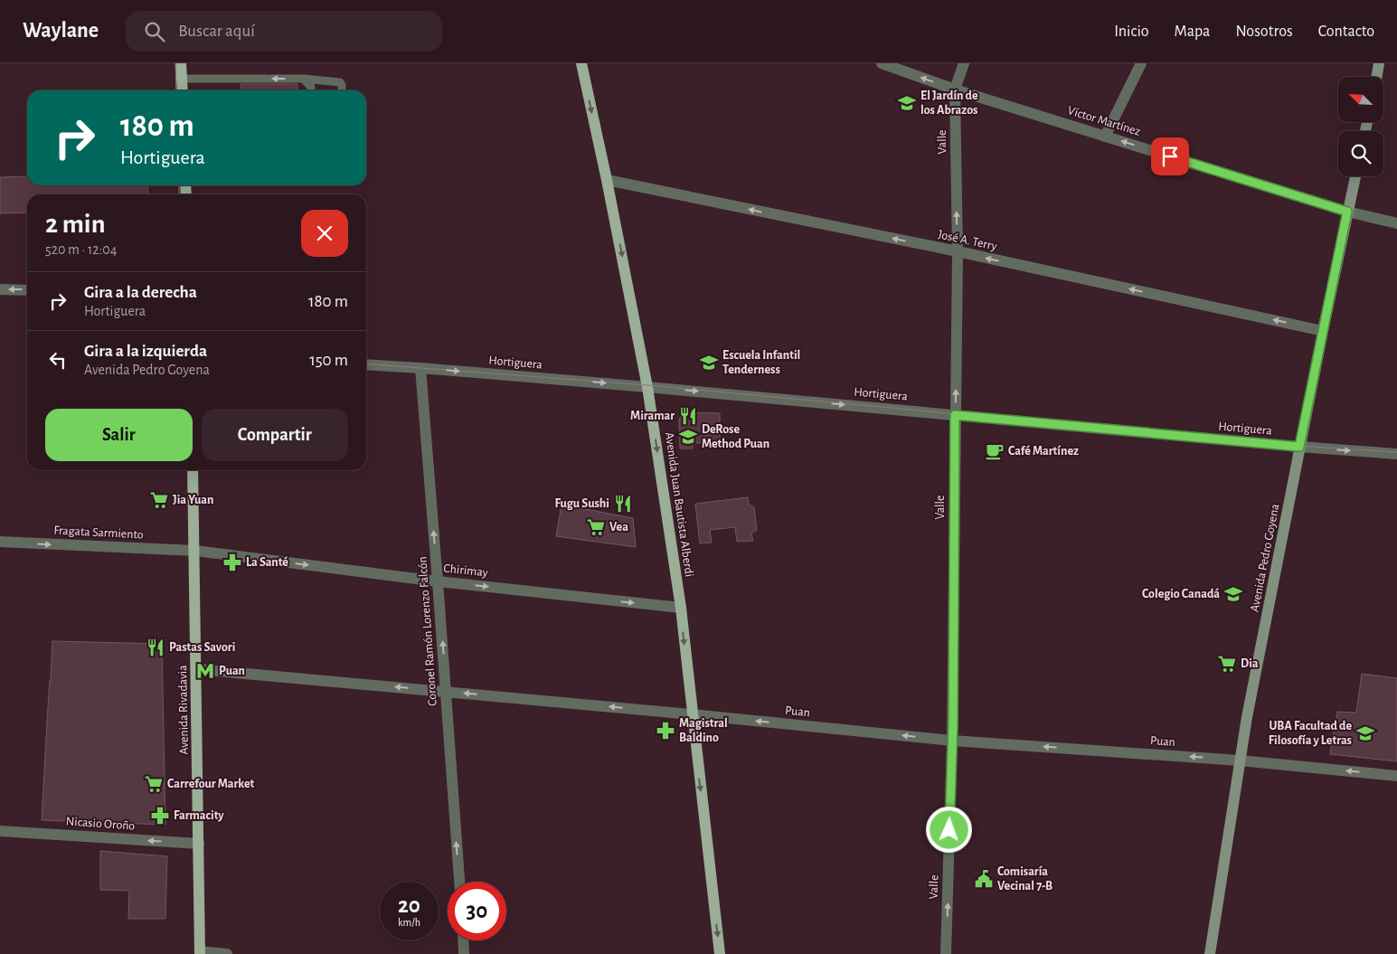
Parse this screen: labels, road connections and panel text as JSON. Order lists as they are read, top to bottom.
{
  "streets": {
    "main road": ["Avenida Juan Bautista Alberdi", "Avenida Pedro Goyena", "Avenida Rivadavia"],
    "street": [
      "Víctor Martínez",
      "Valle",
      "José A. Terry",
      "Hortiguera",
      "Fragata Sarmiento",
      "Chirimay",
      "Coronel Ramón Lorenzo Falcón",
      "Puan",
      "Nicasio Oroño"
    ]
  },
  "crossings": [
    ["Víctor Martínez", "Valle"],
    ["Víctor Martínez", "Avenida Pedro Goyena"],
    ["Valle", "José A. Terry"],
    ["Valle", "Hortiguera"],
    ["Valle", "Puan"],
    ["José A. Terry", "Avenida Juan Bautista Alberdi"],
    ["José A. Terry", "Avenida Pedro Goyena"],
    ["Hortiguera", "Avenida Juan Bautista Alberdi"],
    ["Hortiguera", "Avenida Pedro Goyena"],
    ["Hortiguera", "Coronel Ramón Lorenzo Falcón"],
    ["Avenida Juan Bautista Alberdi", "Chirimay"],
    ["Avenida Juan Bautista Alberdi", "Puan"],
    ["Fragata Sarmiento", "Chirimay"],
    ["Fragata Sarmiento", "Avenida Rivadavia"],
    ["Avenida Pedro Goyena", "Puan"],
    ["Chirimay", "Coronel Ramón Lorenzo Falcón"],
    ["Chirimay", "Avenida Rivadavia"],
    ["Coronel Ramón Lorenzo Falcón", "Puan"],
    ["Avenida Rivadavia", "Puan"],
    ["Avenida Rivadavia", "Nicasio Oroño"]
  ],
  "one_way": [
    "Víctor Martínez",
    "Valle",
    "José A. Terry",
    "Hortiguera",
    "Avenida Juan Bautista Alberdi",
    "Fragata Sarmiento",
    "Chirimay",
    "Coronel Ramón Lorenzo Falcón",
    "Puan",
    "Nicasio Oroño"
  ],
  "places": {
    "school or university": [
      "El Jardín de los Abrazos",
      "Escuela Infantil Tenderness",
      "DeRose Method Puan",
      "Colegio Canadá",
      "UBA Facultad de Filosofía y Letras"
    ],
    "restaurant": ["Miramar", "Fugu Sushi", "Pastas Savori"],
    "cafe": ["Café Martínez"],
    "supermarket": [
      "Jia Yuan",
      "Vea",
      "Dia",
      "Carrefour Market"
    ],
    "pharmacy": ["La Santé", "Magistral Baldino", "Farmacity"],
    "metro station": ["Puan"],
    "public building": ["Comisaría Vecinal 7-B"]
  },
  "north": "top left",
  "page": {
    "header": "Waylane",
    "search": "Buscar aquí",
    "nav": [
      "Inicio",
      "Mapa",
      "Nosotros",
      "Contacto"
    ],
    "turn": ["180 m", "Hortiguera"],
    "heading": ["2 min", "520 m · 12:04"],
    "list": [
      {
        "name": "Gira a la derecha",
        "note": "Hortiguera",
        "value": "180 m"
      },
      {
        "name": "Gira a la izquierda",
        "note": "Avenida Pedro Goyena",
        "value": "150 m"
      }
    ],
    "buttons": ["Salir", "Compartir"],
    "speed": "20 km/h",
    "limit": "30"
  }
}
